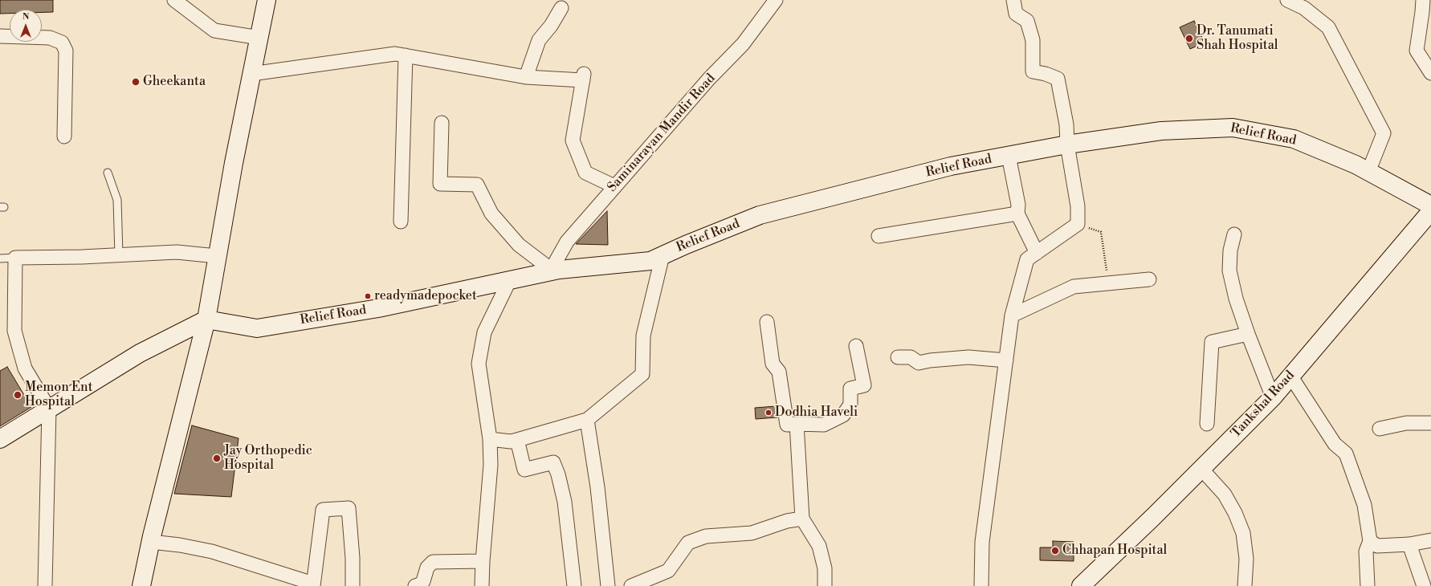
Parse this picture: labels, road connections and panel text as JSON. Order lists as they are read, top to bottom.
{
  "streets": {
    "main road": ["Relief Road", "Tankshal Road"],
    "street": ["Saminarayan Mandir Road"]
  },
  "crossings": [
    ["Saminarayan Mandir Road", "Relief Road"]
  ],
  "places": [
    "Dr. Tanumati Shah Hospital",
    "Gheekanta",
    "readymadepocket",
    "Memon Ent Hospital",
    "Dodhia Haveli",
    "Jay Orthopedic Hospital",
    "Chhapan Hospital"
  ],
  "north": "top"
}
